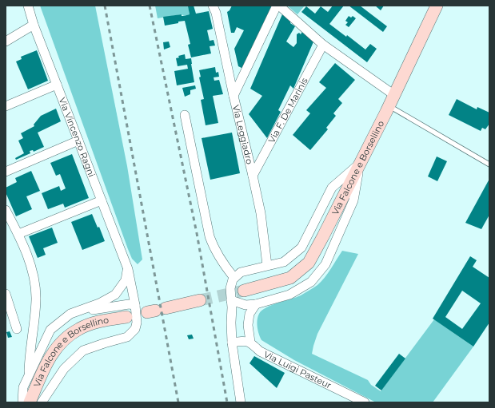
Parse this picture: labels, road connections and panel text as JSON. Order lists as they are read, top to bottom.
{
  "streets": {
    "main road": ["Via Falcone e Borsellino"],
    "street": [
      "Via F. De Marinis",
      "Via Leggiadro",
      "Via Vincenzo Ragni",
      "Via Luigi Pasteur"
    ]
  },
  "crossings": [
    ["Via F. De Marinis", "Via Leggiadro"]
  ]
}
